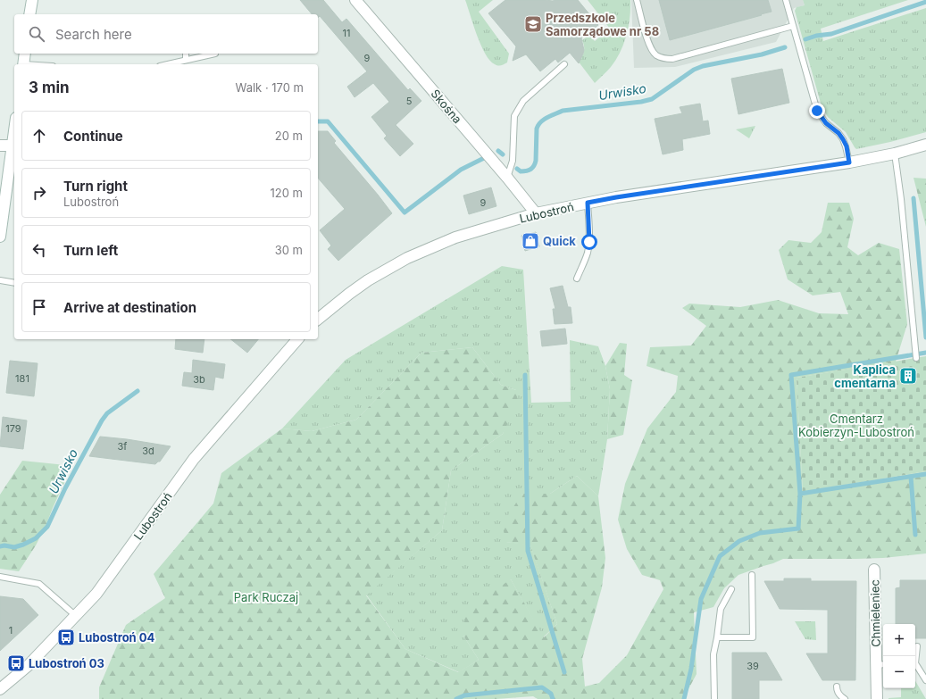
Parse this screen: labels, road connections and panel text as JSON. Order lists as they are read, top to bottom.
{
  "streets": {
    "street": ["Skośna", "Lubostroń", "Chmieleniec"]
  },
  "crossings": [
    ["Skośna", "Lubostroń"]
  ],
  "water": ["Urwisko"],
  "parks": ["Cmentarz Kobierzyn-Lubostroń", "Park Ruczaj"],
  "places": {
    "school or university": ["Przedszkole Samorządowe nr 58"],
    "shop": ["Quick"],
    "building": ["Kaplica cmentarna"],
    "bus stop": ["Lubostroń 04", "Lubostroń 03"]
  },
  "house_numbers": [
    "11",
    "9",
    "5",
    "9",
    "181",
    "3b",
    "179",
    "3f",
    "3d",
    "1",
    "39"
  ],
  "page": {
    "search": "Search here",
    "heading": ["3 min", "Walk · 170 m"],
    "list": [
      ["Continue", "20 m"],
      ["Turn right", "Lubostroń", "120 m"],
      ["Turn left", "30 m"],
      "Arrive at destination"
    ],
    "map_buttons": ["+", "−"]
  }
}
